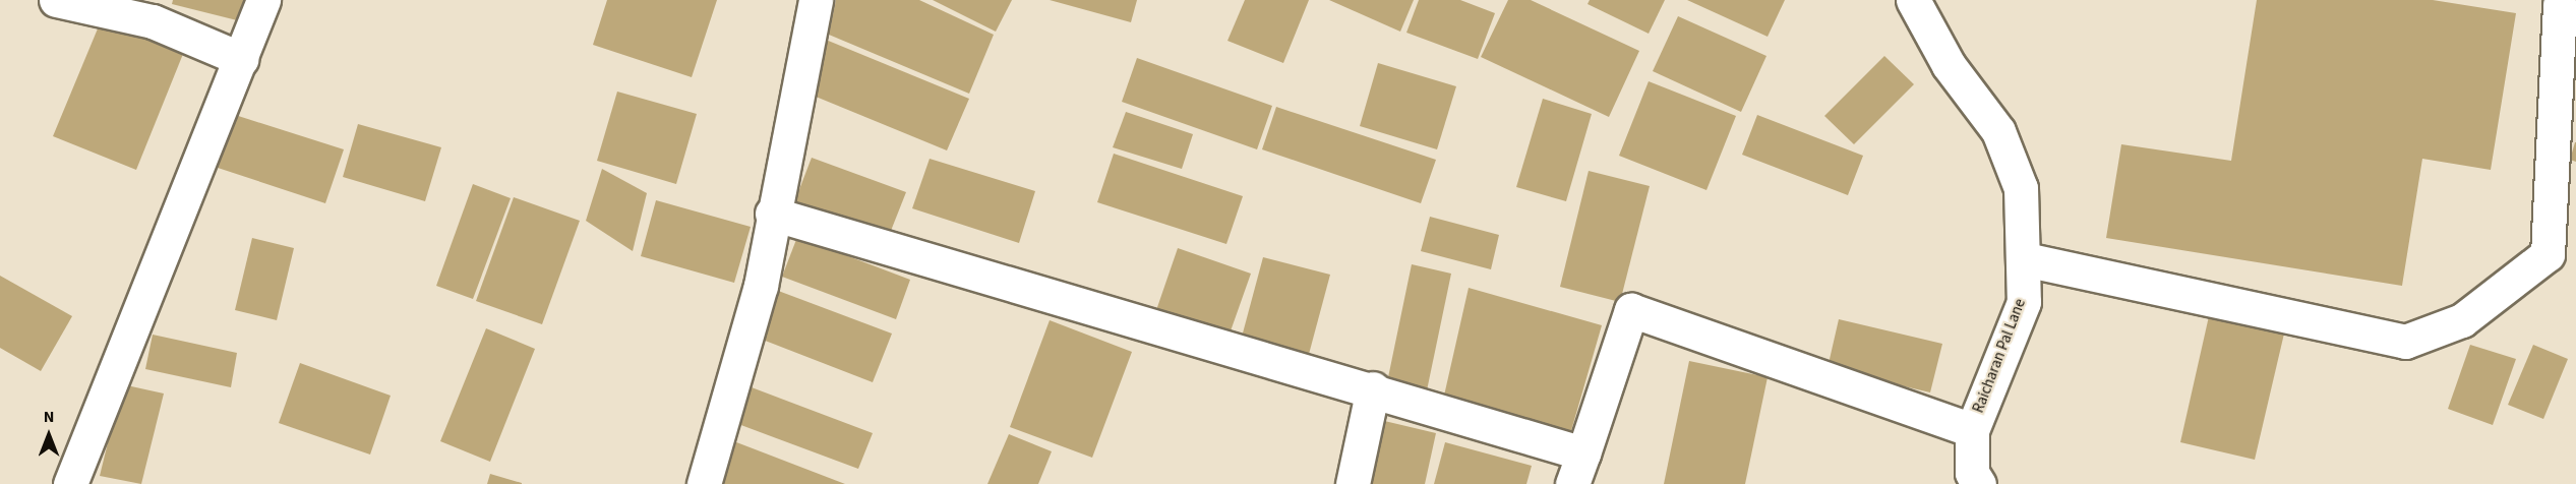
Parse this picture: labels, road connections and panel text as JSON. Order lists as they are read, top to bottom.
{
  "streets": {
    "street": ["Raicharan Pal Lane"]
  },
  "north": "top"
}
